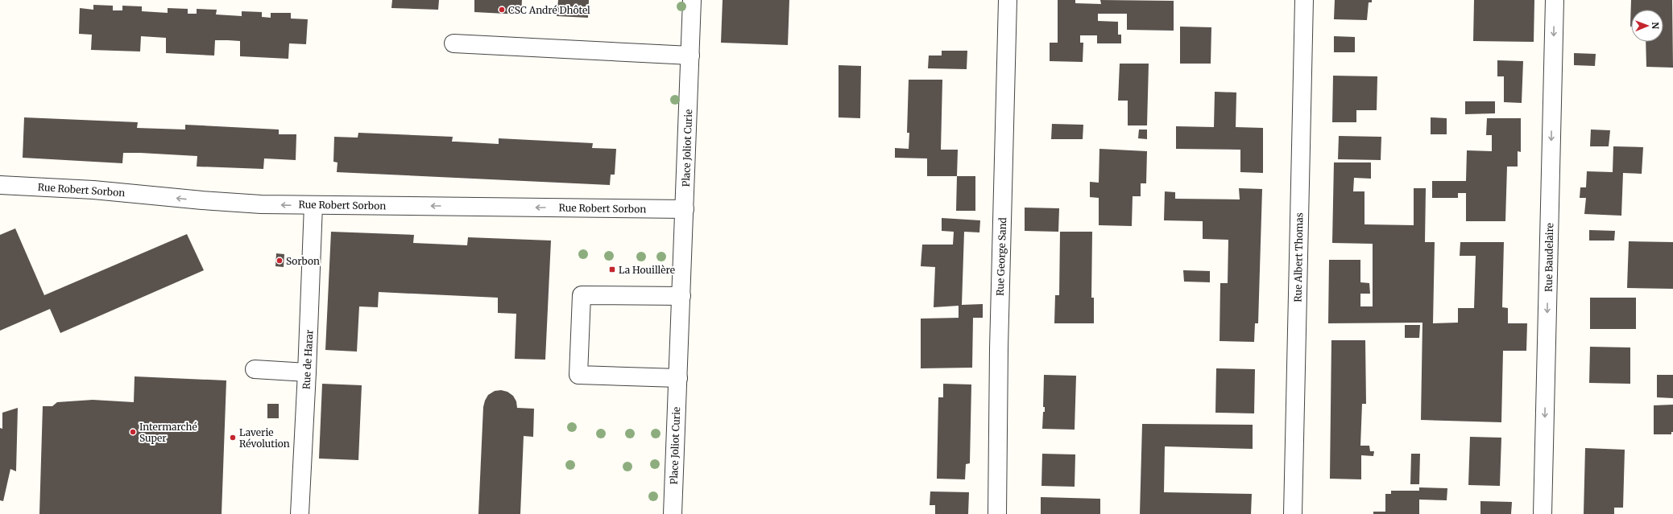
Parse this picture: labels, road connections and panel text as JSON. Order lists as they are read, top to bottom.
{
  "streets": {
    "street": [
      "Place Joliot Curie",
      "Rue Robert Sorbon",
      "Rue George Sand",
      "Rue Albert Thomas",
      "Rue Baudelaire",
      "Rue de Harar"
    ]
  },
  "crossings": [
    ["Place Joliot Curie", "Rue Robert Sorbon"],
    ["Rue Robert Sorbon", "Rue de Harar"]
  ],
  "one_way": ["Rue Robert Sorbon", "Rue Baudelaire"],
  "places": {
    "other": [
      "CSC André Dhôtel",
      "Sorbon",
      "Intermarché Super",
      "Laverie Révolution"
    ],
    "transit": ["La Houillère"]
  },
  "north": "right"
}
